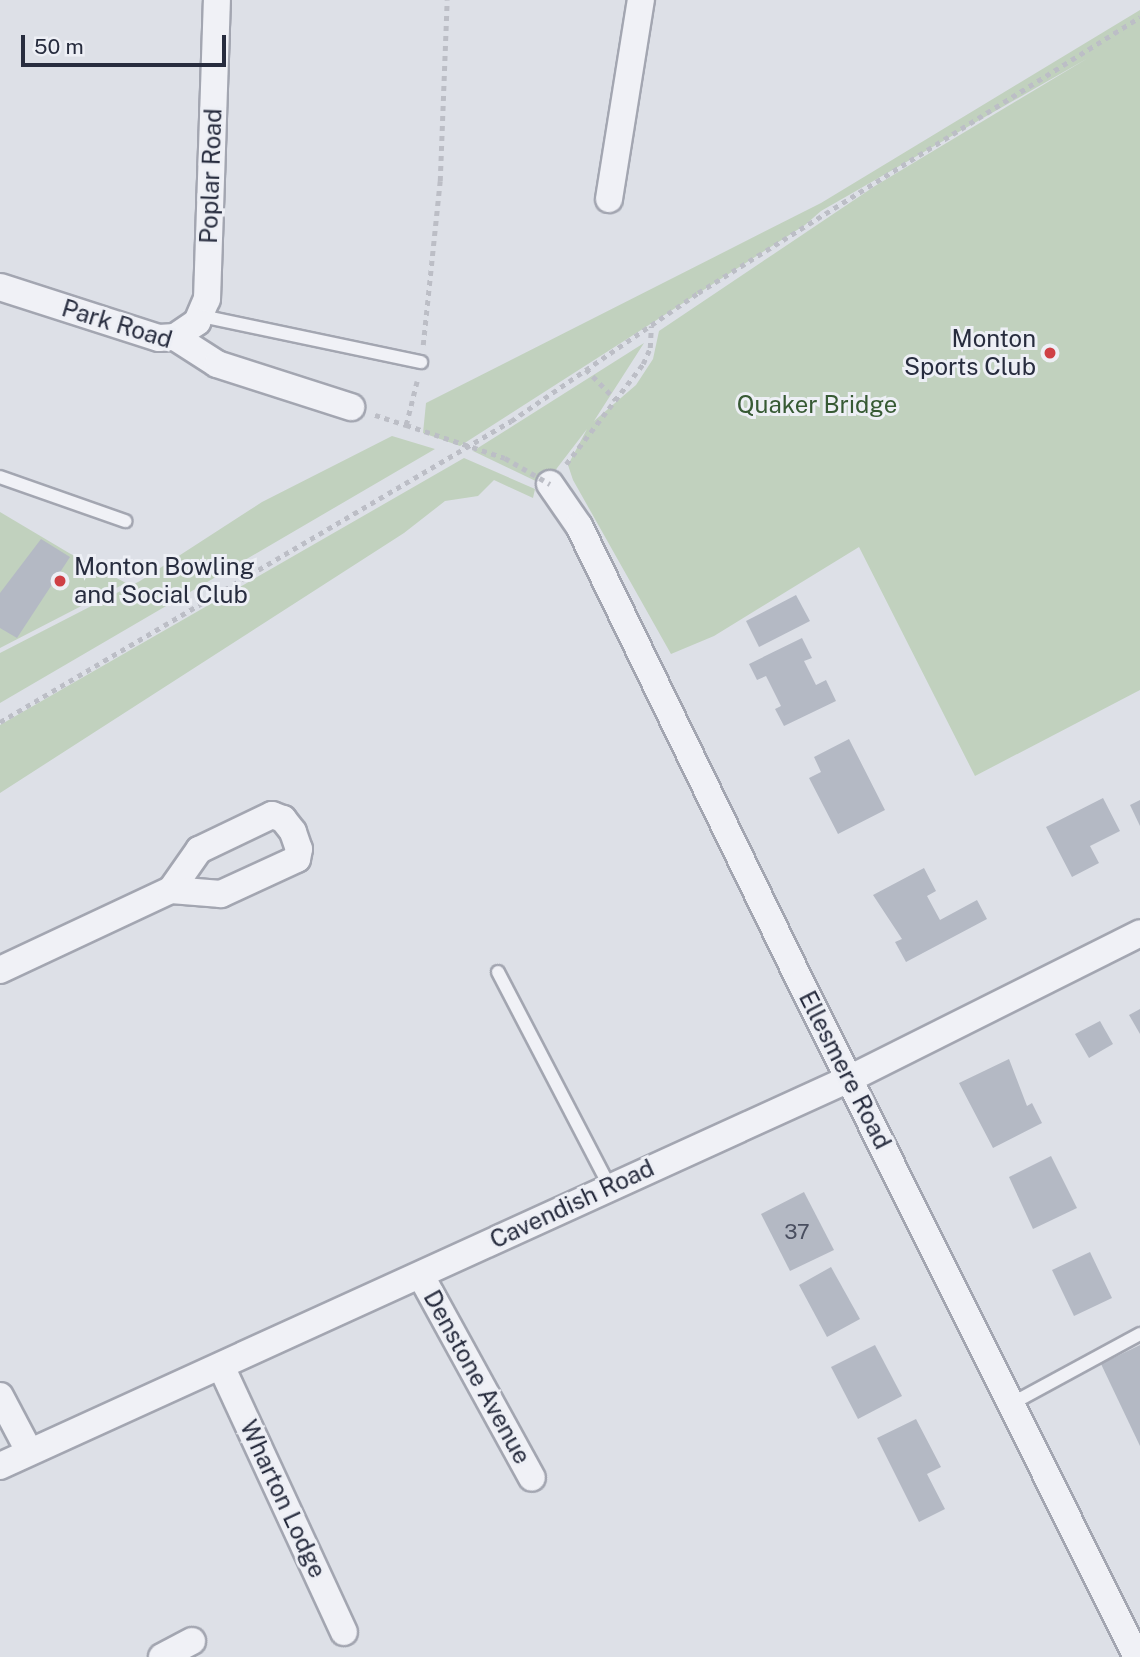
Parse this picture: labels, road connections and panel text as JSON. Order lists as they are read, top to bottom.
{
  "streets": {
    "street": [
      "Poplar Road",
      "Park Road",
      "Ellesmere Road",
      "Cavendish Road",
      "Denstone Avenue",
      "Wharton Lodge"
    ]
  },
  "crossings": [
    ["Ellesmere Road", "Cavendish Road"],
    ["Cavendish Road", "Denstone Avenue"],
    ["Cavendish Road", "Wharton Lodge"]
  ],
  "parks": ["Quaker Bridge"],
  "places": ["Monton Sports Club", "Monton Bowling and Social Club"],
  "house_numbers": ["37"],
  "scale_bar": "50 m"
}
